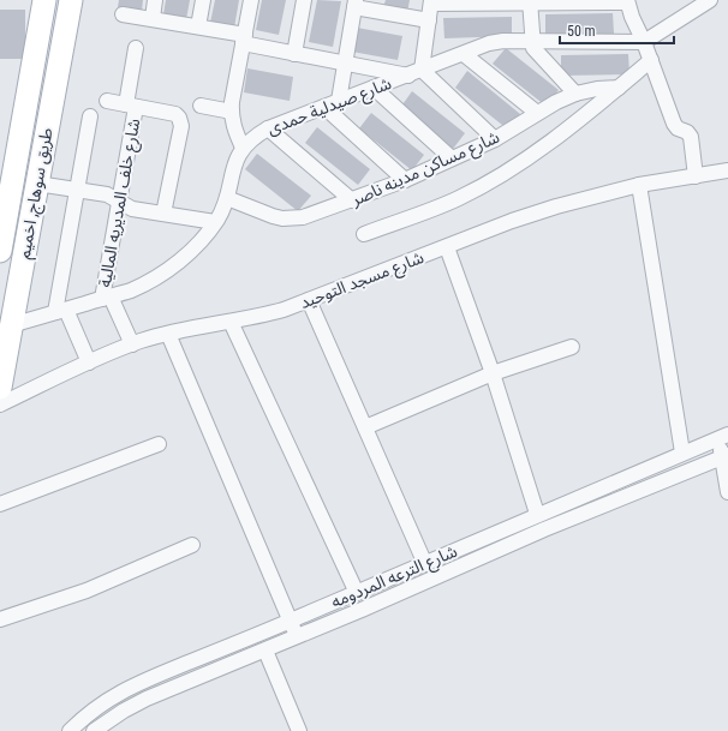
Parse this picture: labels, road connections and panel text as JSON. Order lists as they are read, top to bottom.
{
  "streets": {
    "main road": ["طريق سوهاج, اخميم"],
    "street": [
      "شارع صيدلية حمدى",
      "شارع مساكن مدينه ناصر",
      "شارع خلف المديريه المالية",
      "شارع مسجد التوحيد",
      "شارع الترعه المردومه"
    ]
  },
  "crossings": [
    ["شارع صيدلية حمدى", "شارع مساكن مدينه ناصر"],
    ["شارع صيدلية حمدى", "طريق سوهاج, اخميم"],
    ["شارع صيدلية حمدى", "شارع خلف المديريه المالية"]
  ],
  "scale_bar": "50 m"
}
